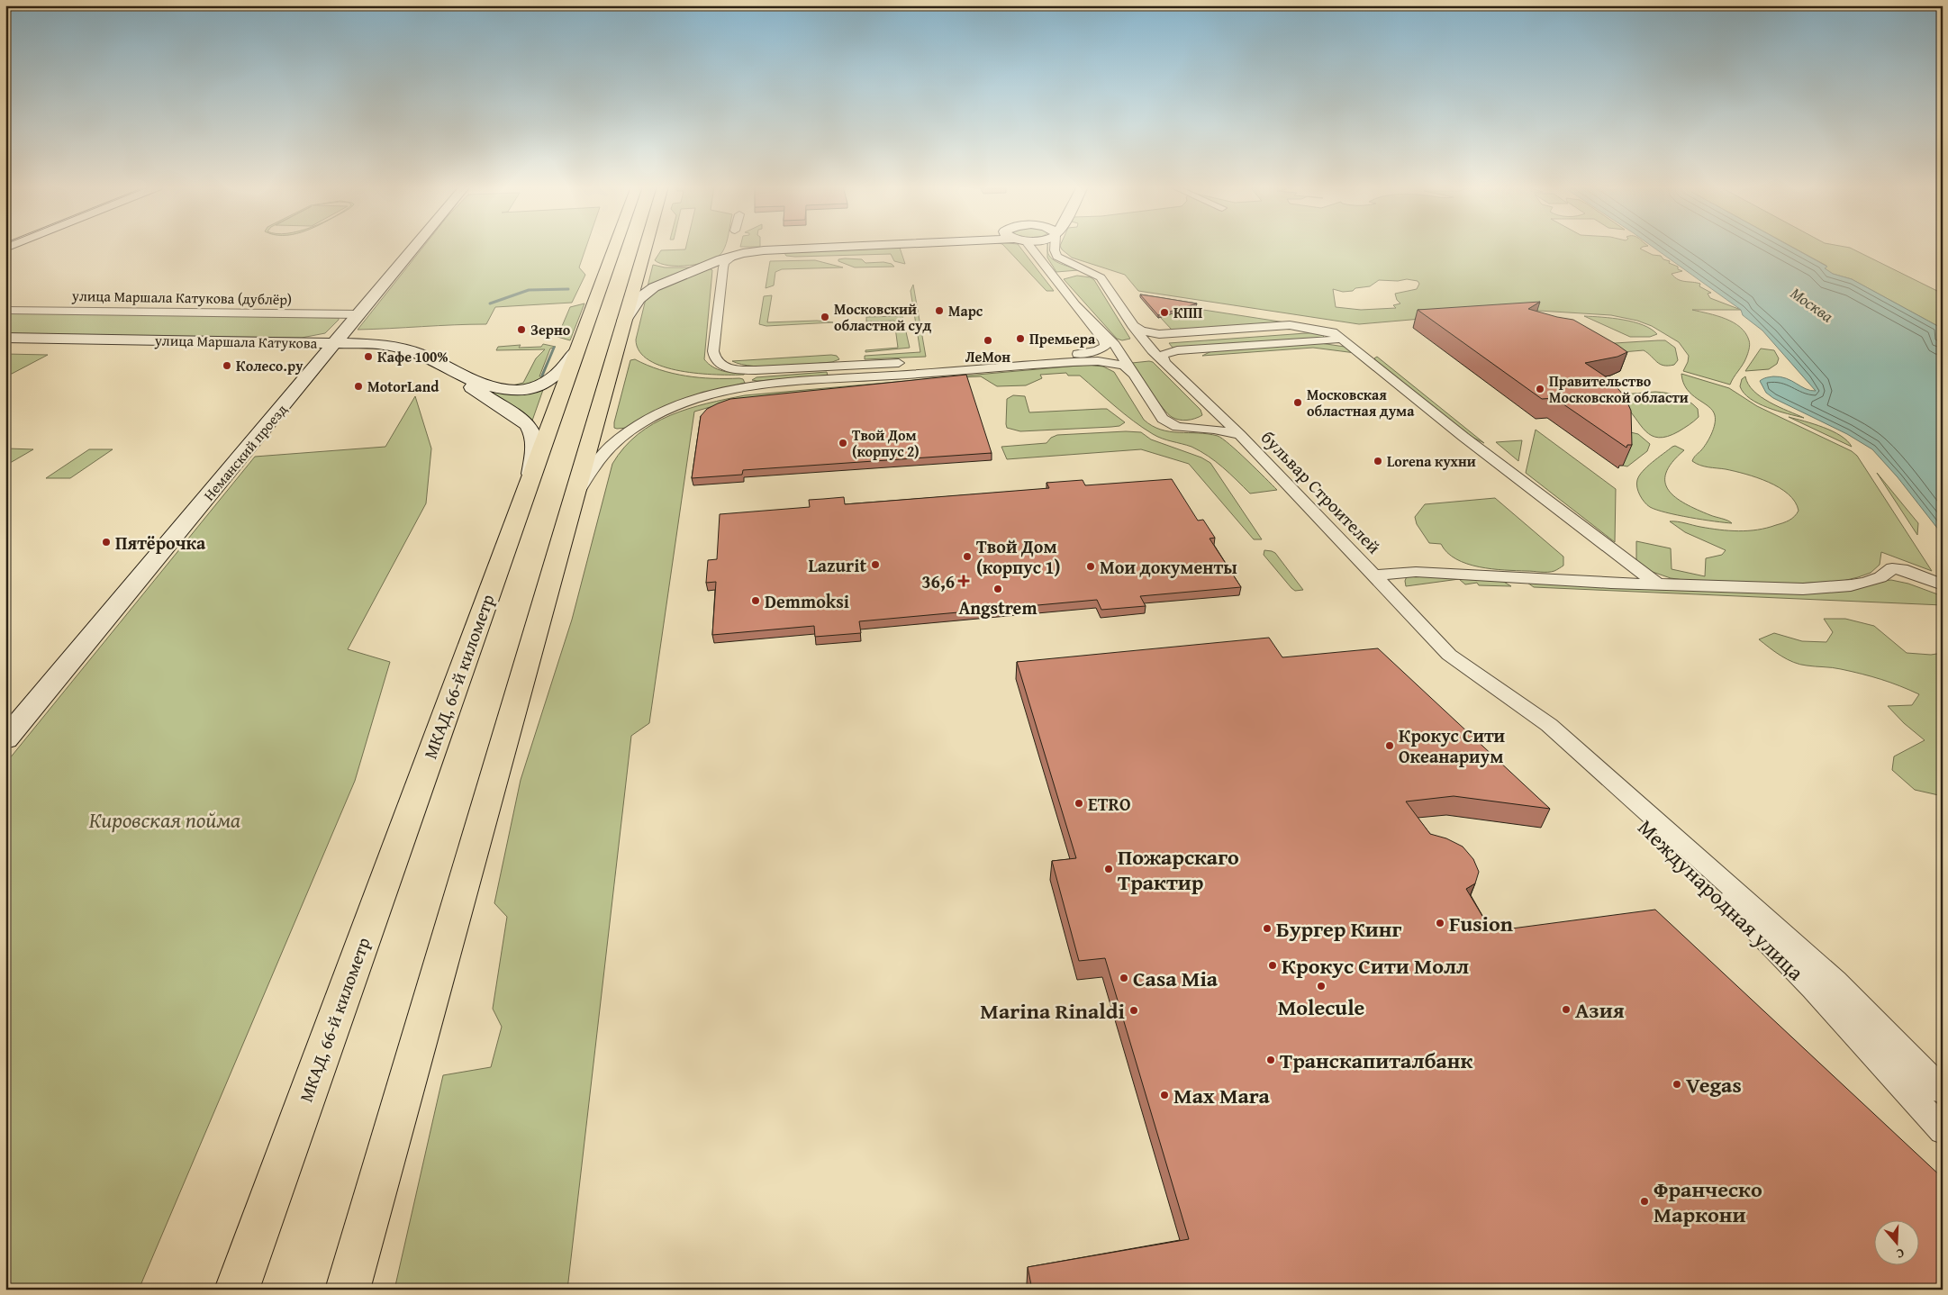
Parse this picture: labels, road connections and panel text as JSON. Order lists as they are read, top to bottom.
{
  "streets": {
    "highway": ["МКАД, 66-й километр"],
    "street": [
      "улица Маршала Катукова (дублёр)",
      "улица Маршала Катукова",
      "Неманский проезд",
      "бульвар Строителей",
      "Международная улица"
    ]
  },
  "crossings": [
    ["улица Маршала Катукова (дублёр)", "Неманский проезд"],
    ["улица Маршала Катукова", "Неманский проезд"],
    ["улица Маршала Катукова", "МКАД, 66-й километр"],
    ["бульвар Строителей", "Международная улица"]
  ],
  "water": ["Москва"],
  "parks": ["Кировская пойма"],
  "places": {
    "other": [
      "Марс",
      "КПП",
      "Московский областной суд",
      "Зерно",
      "Премьера",
      "ЛеМон",
      "Кафе 100%",
      "Колесо.ру",
      "MotorLand",
      "Правительство Московской области",
      "Московская областная дума",
      "Твой Дом (корпус 2)",
      "Lorena кухни",
      "Пятёрочка",
      "Твой Дом (корпус 1)",
      "Lazurit",
      "Мои документы",
      "Angstrem",
      "Demmoksi",
      "Крокус Сити Океанариум",
      "ETRO",
      "Пожарскаго Трактир",
      "Fusion",
      "Бургер Кинг",
      "Крокус Сити Молл",
      "Casa Mia",
      "Molecule",
      "Азия",
      "Marina Rinaldi",
      "Транскапиталбанк",
      "Vegas",
      "Max Mara",
      "Франческо Маркони"
    ],
    "health": ["36,6"]
  },
  "north": "bottom"
}
